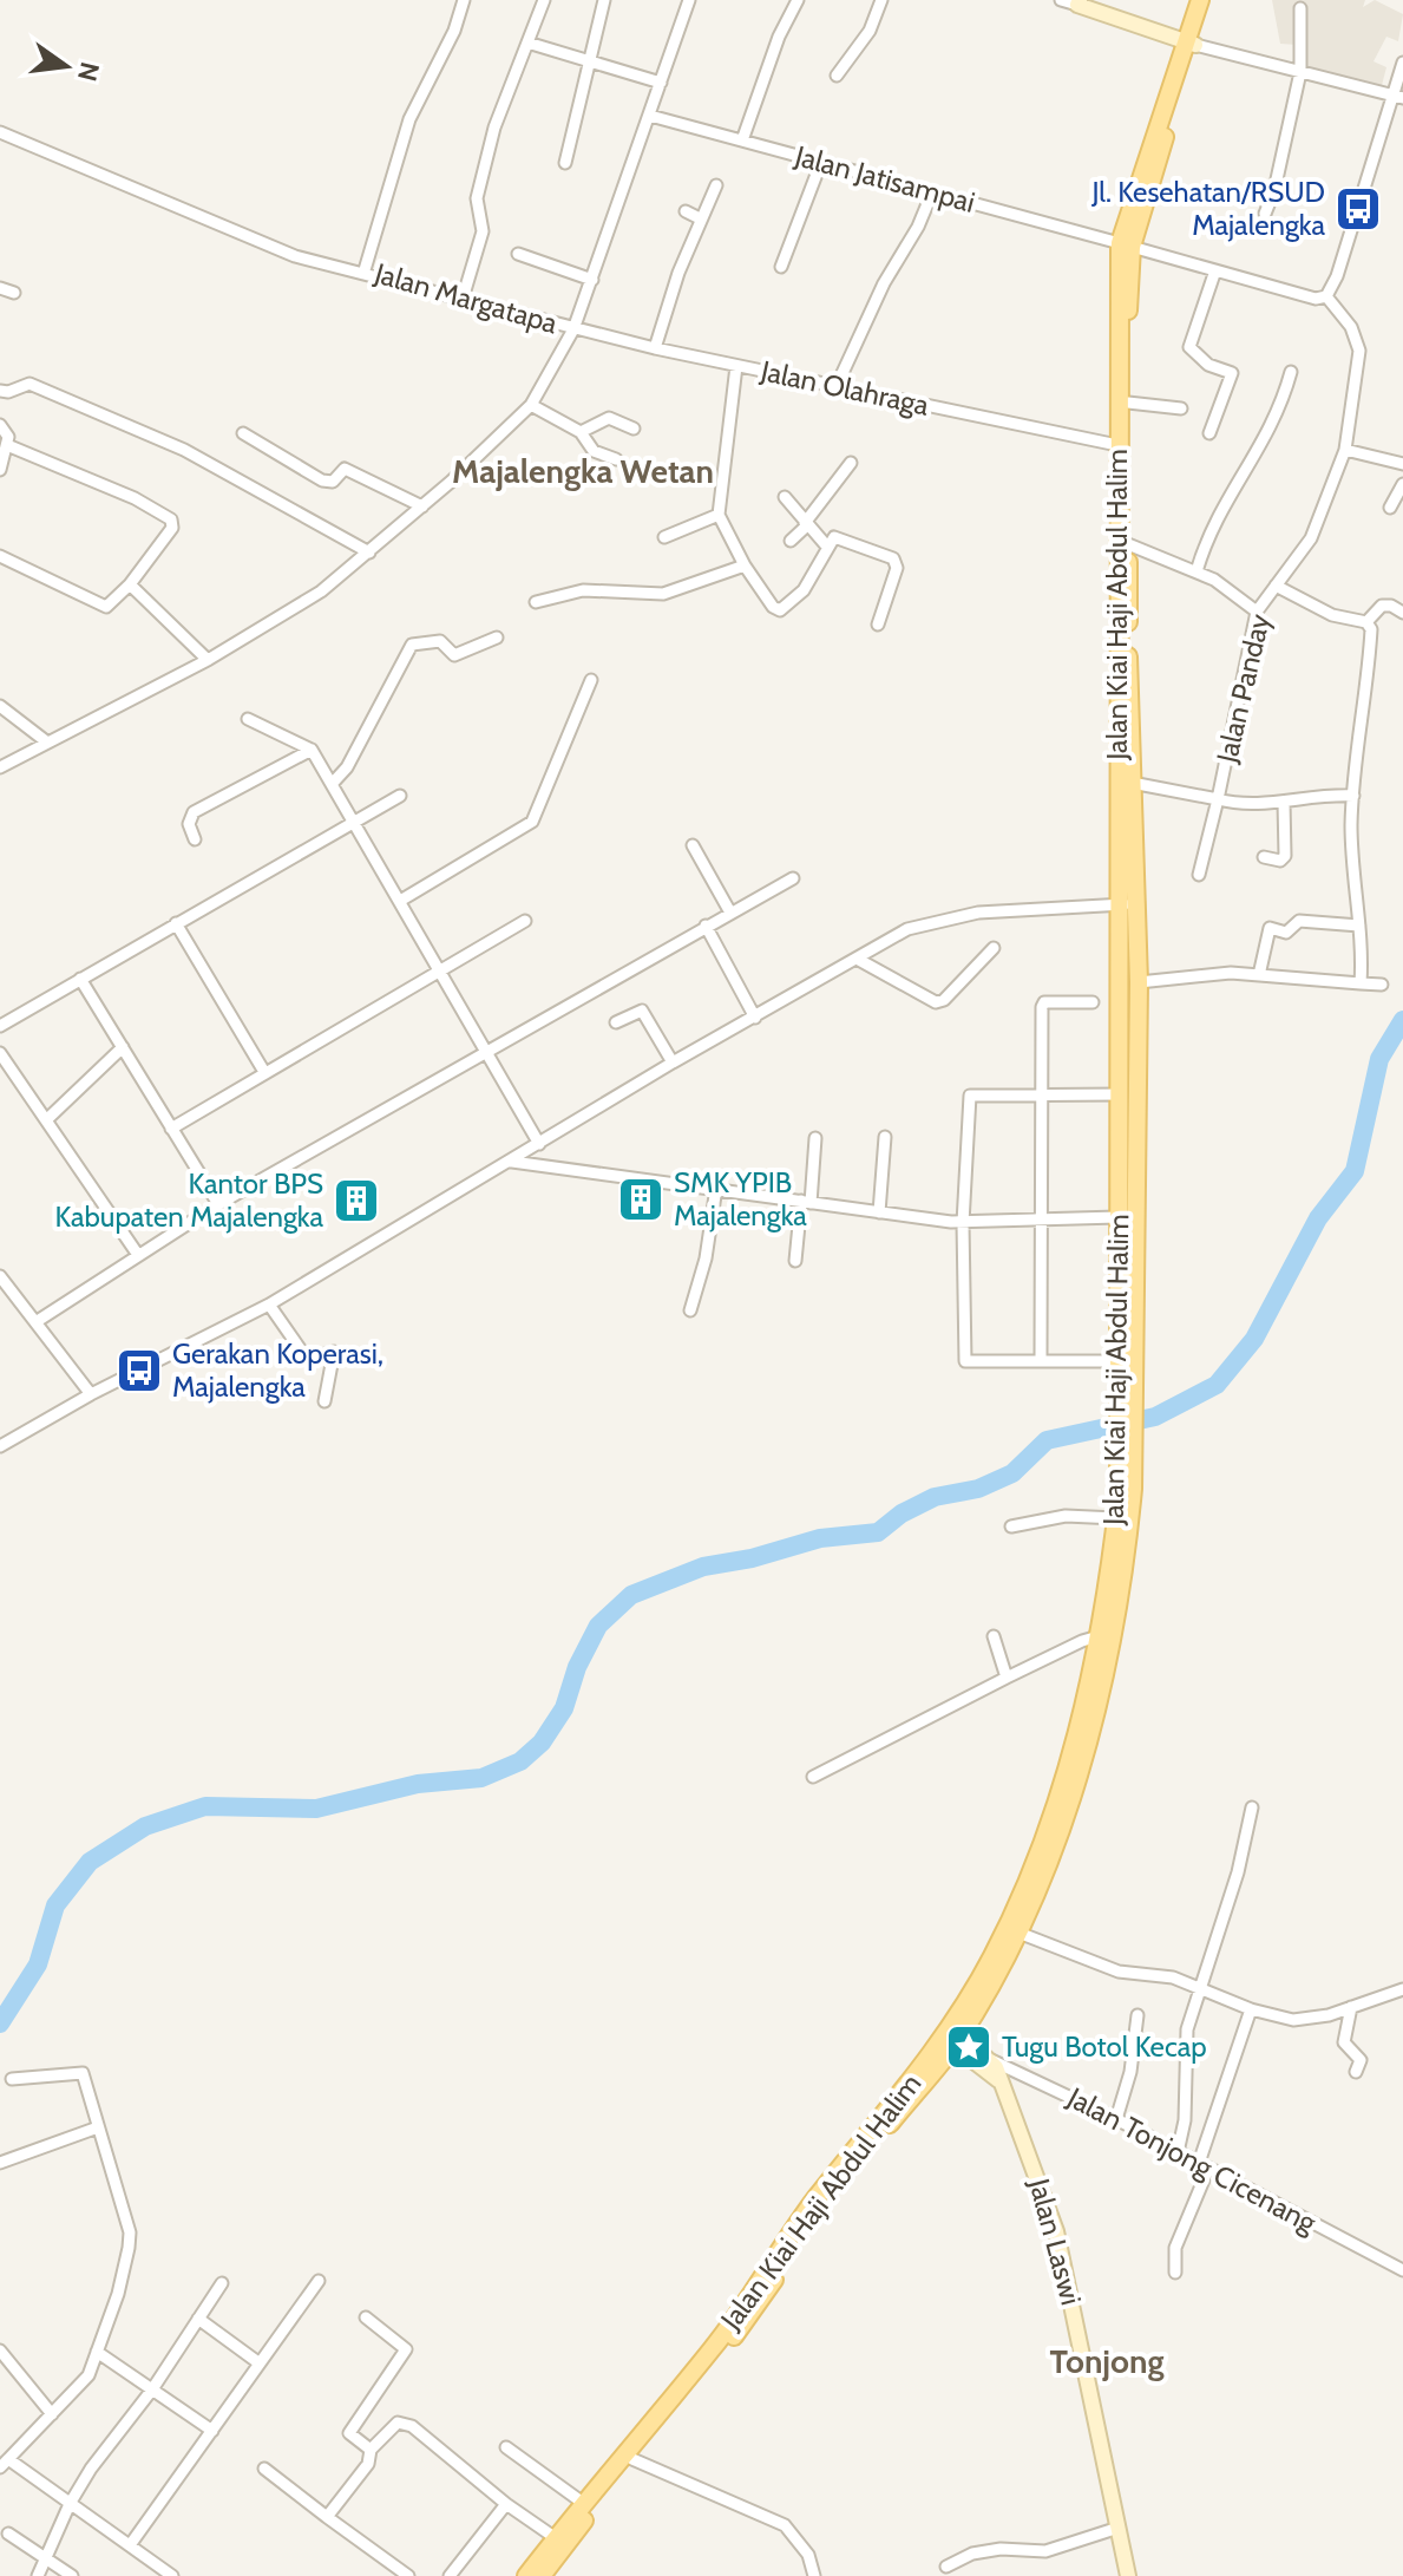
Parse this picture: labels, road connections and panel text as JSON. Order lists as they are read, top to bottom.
{
  "streets": {
    "main road": ["Jalan Kiai Haji Abdul Halim", "Jalan Laswi"],
    "street": [
      "Jalan Jatisampai",
      "Jalan Margatapa",
      "Jalan Olahraga",
      "Jalan Panday",
      "Jalan Tonjong Cicenang"
    ]
  },
  "crossings": [
    ["Jalan Jatisampai", "Jalan Kiai Haji Abdul Halim"],
    ["Jalan Jatisampai", "Jalan Panday"],
    ["Jalan Margatapa", "Jalan Olahraga"],
    ["Jalan Olahraga", "Jalan Kiai Haji Abdul Halim"],
    ["Jalan Kiai Haji Abdul Halim", "Jalan Panday"],
    ["Jalan Kiai Haji Abdul Halim", "Jalan Laswi"],
    ["Jalan Tonjong Cicenang", "Jalan Laswi"]
  ],
  "districts": ["Majalengka Wetan", "Tonjong"],
  "places": {
    "bus stop": ["Jl. Kesehatan/RSUD Majalengka", "Gerakan Koperasi, Majalengka"],
    "building": ["SMK YPIB Majalengka", "Kantor BPS Kabupaten Majalengka"],
    "place": ["Tugu Botol Kecap"]
  },
  "north": "right"
}
